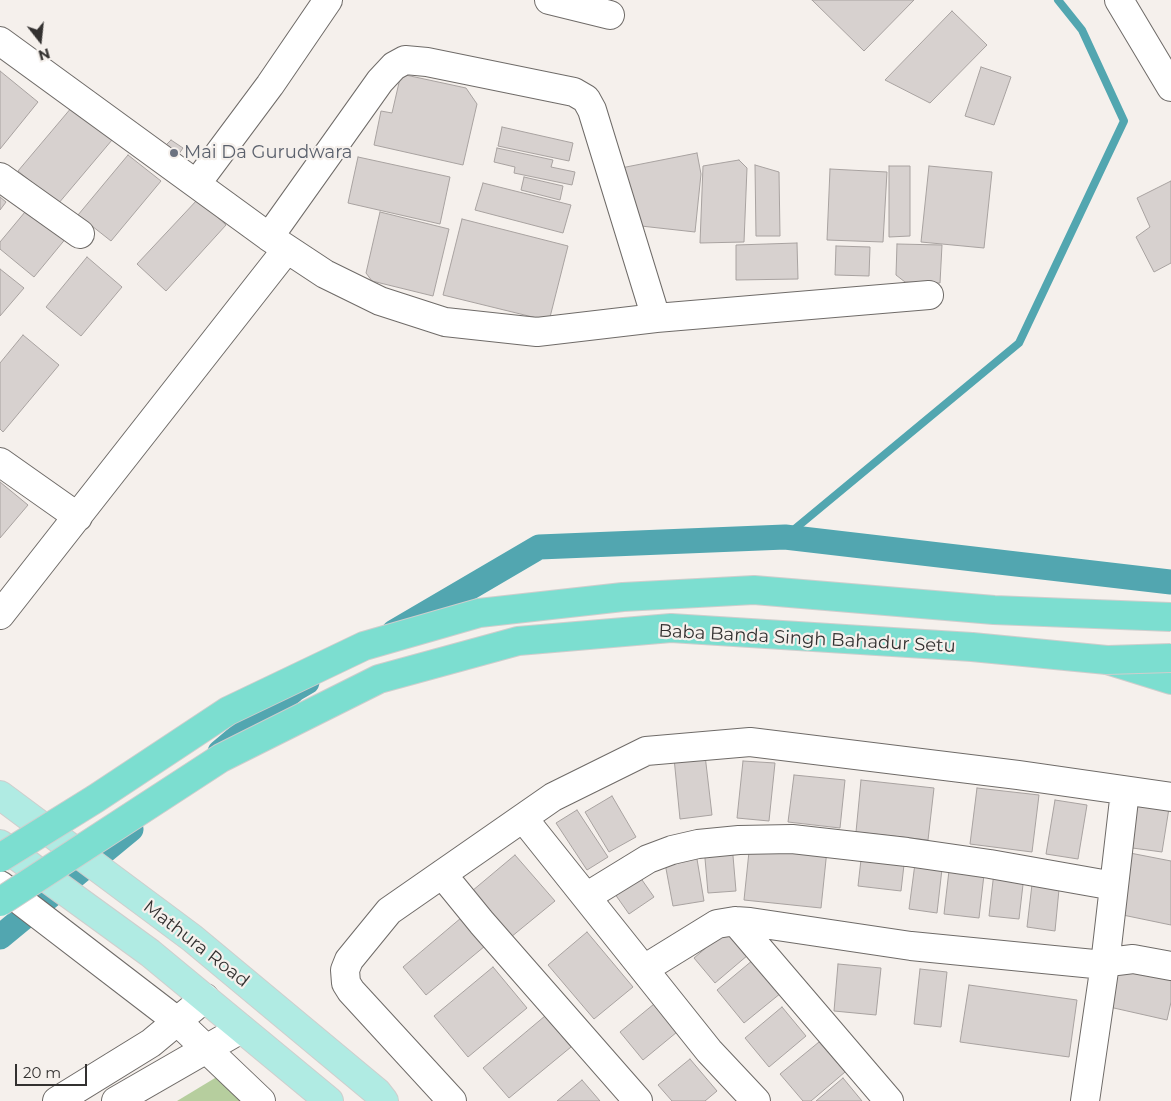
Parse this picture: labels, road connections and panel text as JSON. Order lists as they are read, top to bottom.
{
  "streets": {
    "highway": ["Baba Banda Singh Bahadur Setu"],
    "main road": ["Mathura Road"]
  },
  "places": ["Mai Da Gurudwara"],
  "scale_bar": "20 m",
  "north": "bottom"
}
